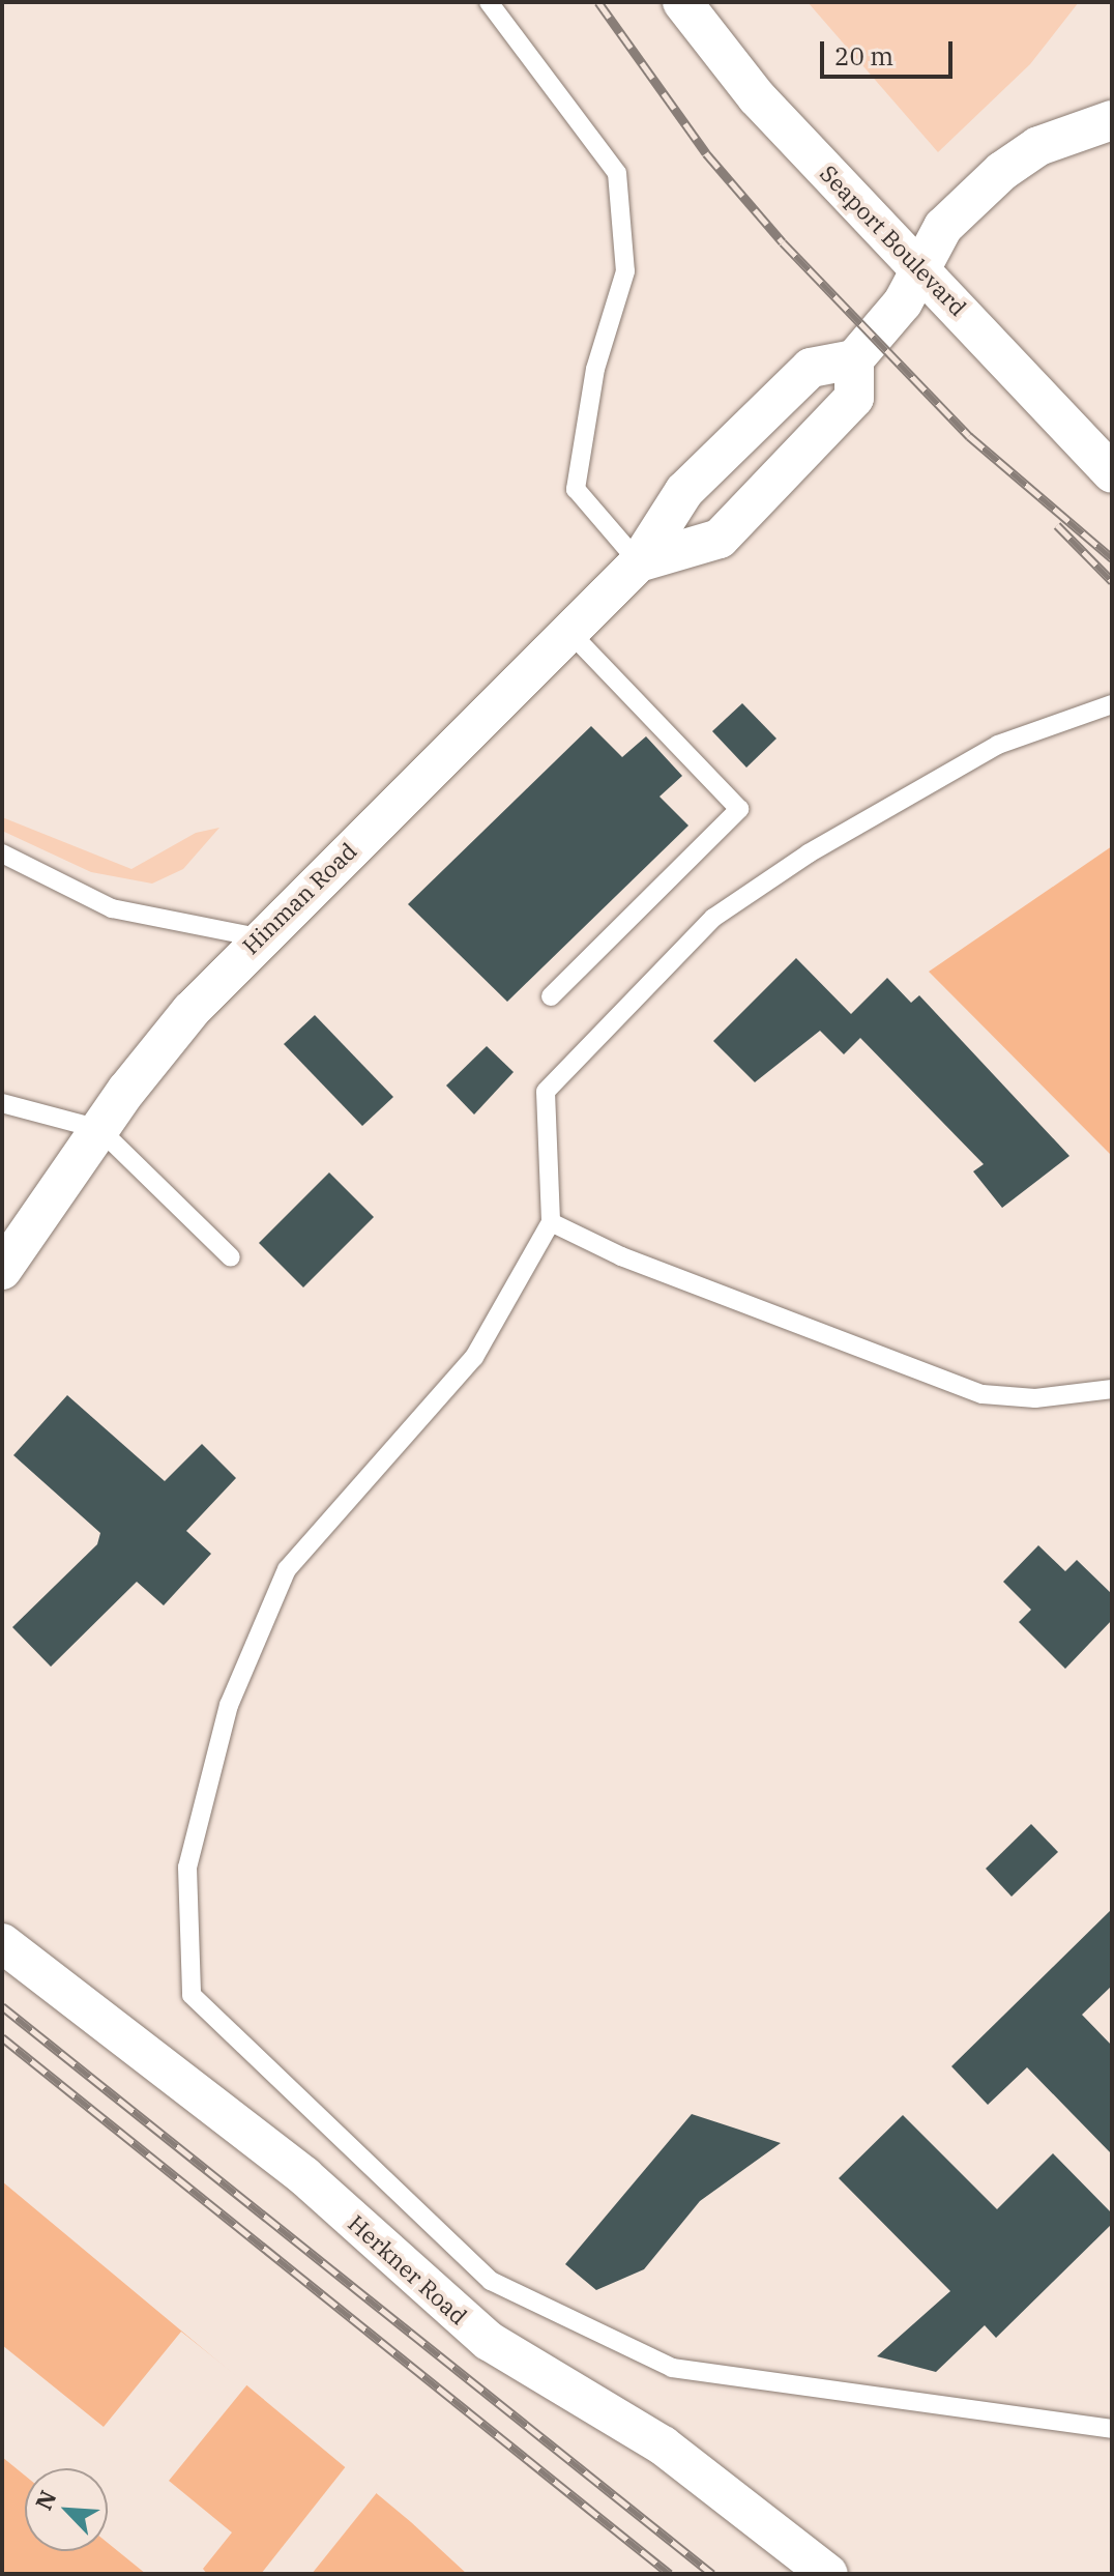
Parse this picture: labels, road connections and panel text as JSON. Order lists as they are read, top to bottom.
{
  "streets": {
    "street": ["Seaport Boulevard", "Hinman Road", "Herkner Road"]
  },
  "scale_bar": "20 m",
  "north": "top left"
}
